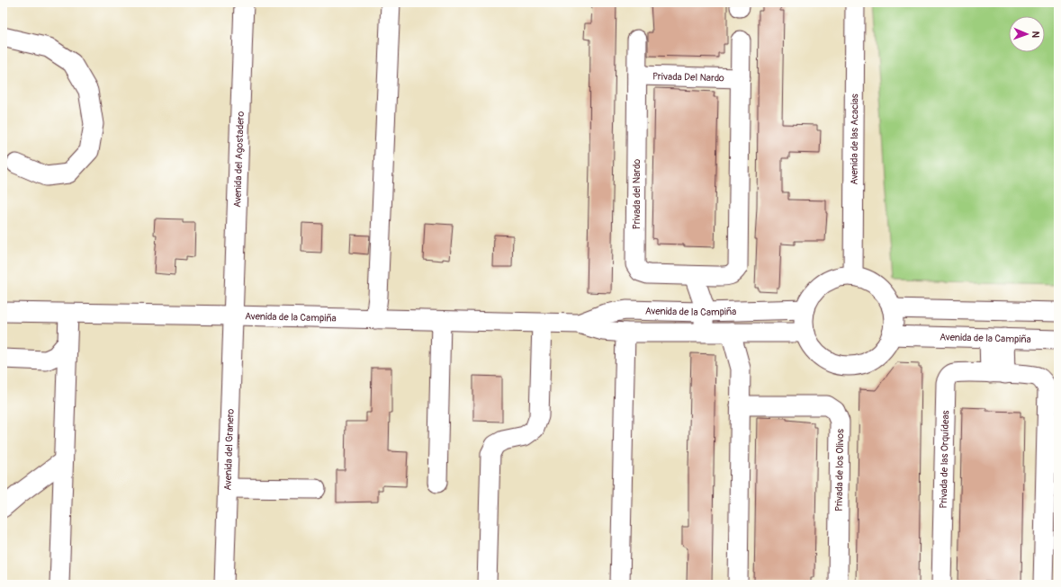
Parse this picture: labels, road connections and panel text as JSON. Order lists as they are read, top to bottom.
{
  "streets": {
    "street": [
      "Privada Del Nardo",
      "Avenida de las Acacias",
      "Avenida del Agostadero",
      "Privada del Nardo",
      "Avenida de la Campiña",
      "Avenida del Granero",
      "Privada de las Orquídeas",
      "Privada de los Olivos"
    ]
  },
  "crossings": [
    ["Privada Del Nardo", "Privada del Nardo"],
    ["Avenida de las Acacias", "Avenida de la Campiña"],
    ["Avenida del Agostadero", "Avenida de la Campiña"],
    ["Avenida del Agostadero", "Avenida del Granero"],
    ["Privada del Nardo", "Avenida de la Campiña"],
    ["Avenida de la Campiña", "Avenida del Granero"]
  ],
  "north": "right"
}
